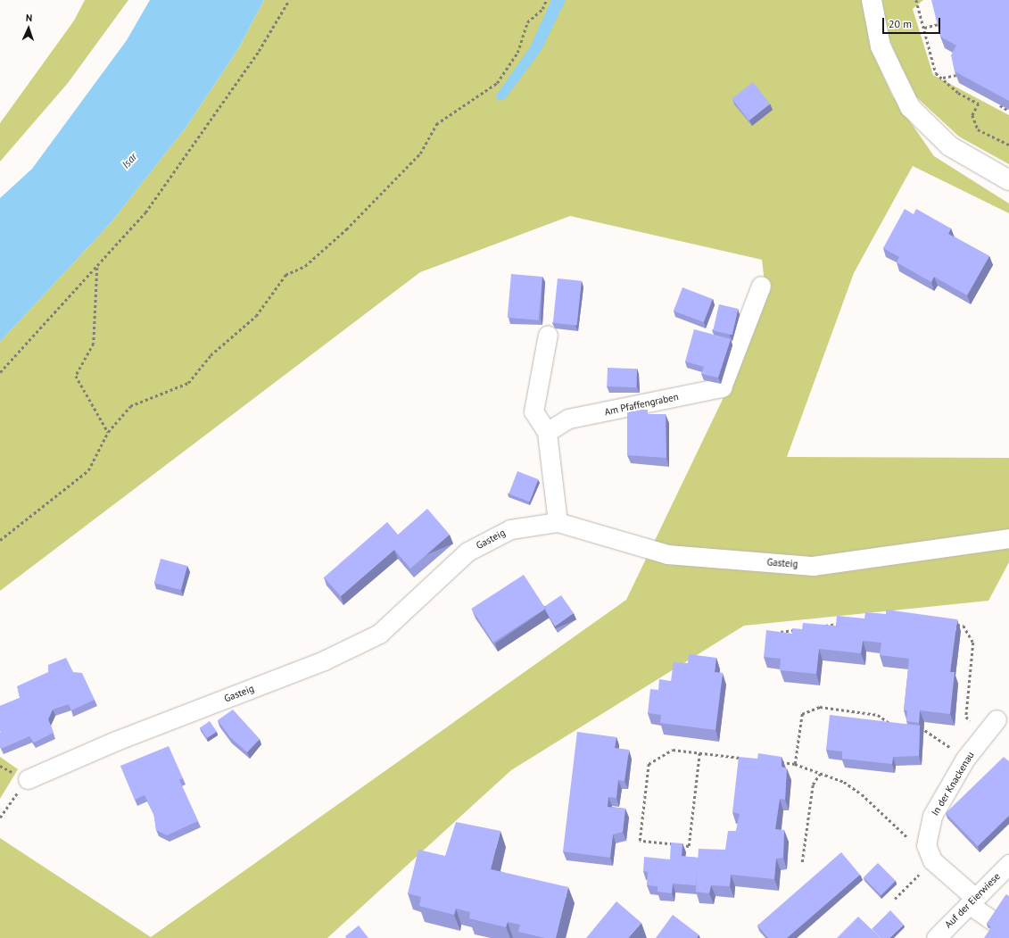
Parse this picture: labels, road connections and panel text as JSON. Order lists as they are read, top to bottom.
{
  "streets": {
    "street": [
      "Am Pfaffengraben",
      "Gasteig",
      "In der Knackenau",
      "Auf der Eierwiese"
    ]
  },
  "water": ["Isar"],
  "scale_bar": "20 m",
  "north": "top"
}
